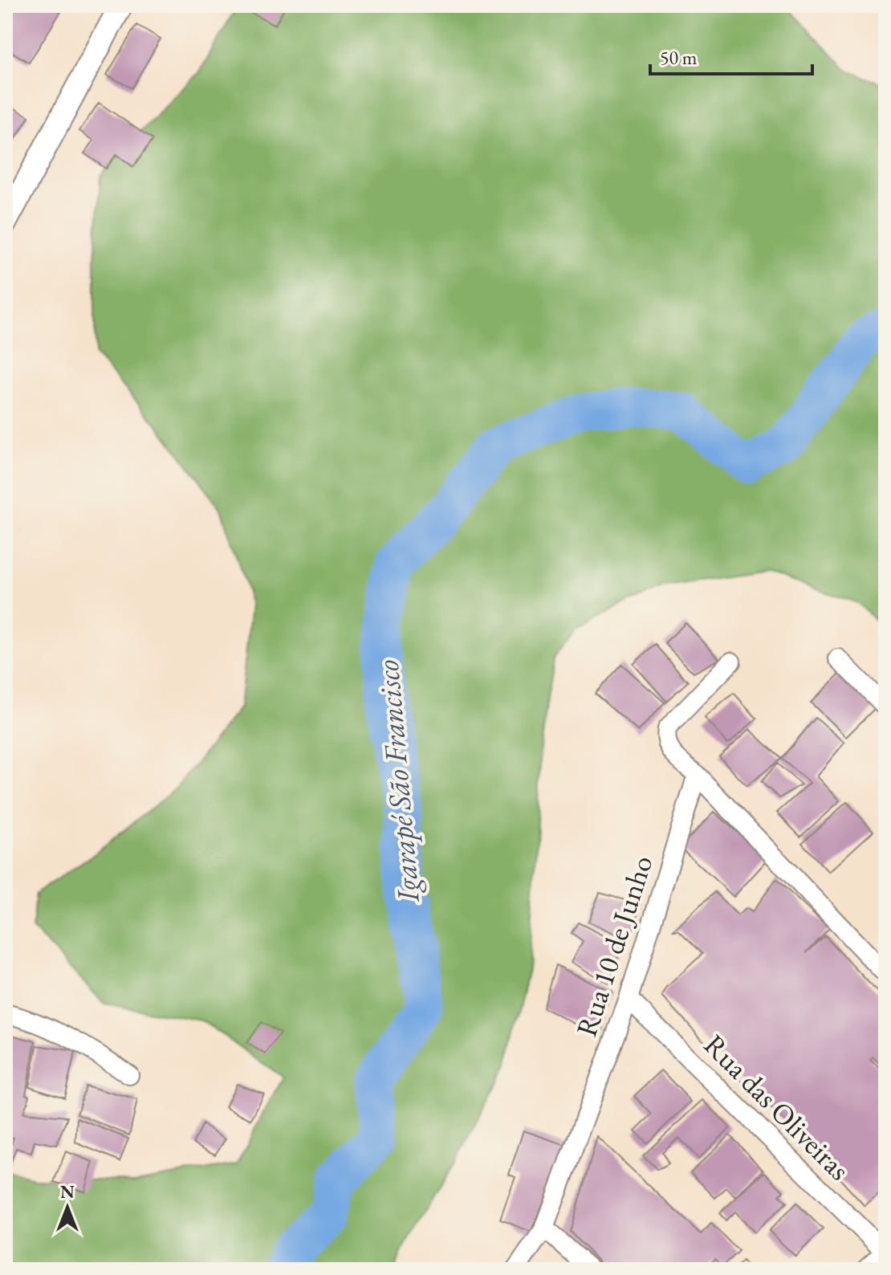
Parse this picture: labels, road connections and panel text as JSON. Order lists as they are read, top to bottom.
{
  "streets": {
    "street": ["Rua 10 de Junho", "Rua das Oliveiras"]
  },
  "crossings": [
    ["Rua 10 de Junho", "Rua das Oliveiras"]
  ],
  "water": ["Igarapé São Francisco"],
  "scale_bar": "50 m",
  "north": "top"
}
